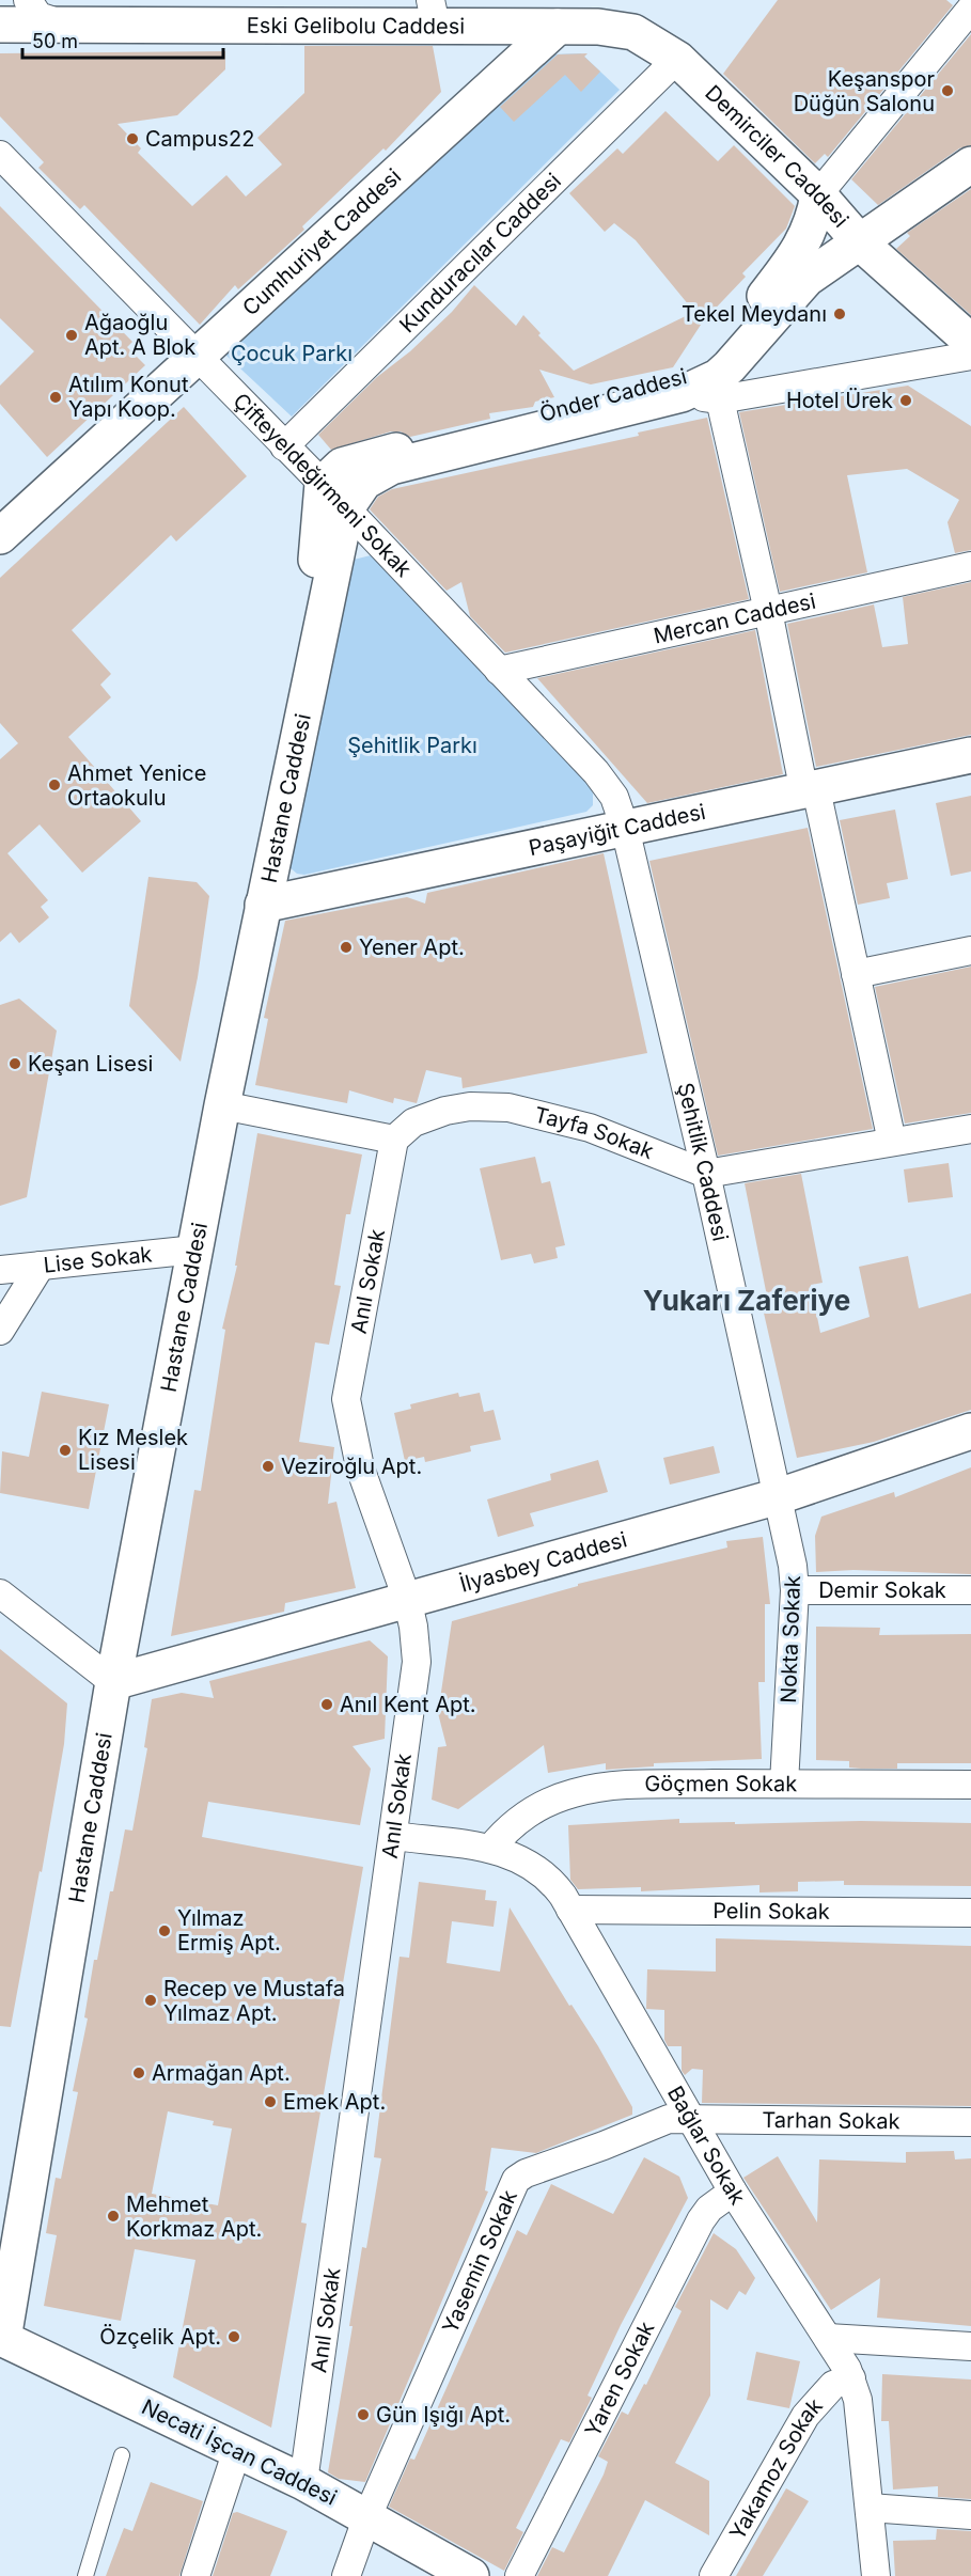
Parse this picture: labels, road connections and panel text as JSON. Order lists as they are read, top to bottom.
{
  "streets": {
    "main road": [
      "Eski Gelibolu Caddesi",
      "Demirciler Caddesi",
      "Cumhuriyet Caddesi",
      "Önder Caddesi",
      "Hastane Caddesi",
      "Paşayiğit Caddesi",
      "İlyasbey Caddesi",
      "Necati İşcan Caddesi"
    ],
    "street": [
      "Kunduracılar Caddesi",
      "Çifteyeldeğirmeni Sokak",
      "Mercan Caddesi",
      "Tayfa Sokak",
      "Şehitlik Caddesi",
      "Lise Sokak",
      "Anıl Sokak",
      "Demir Sokak",
      "Nokta Sokak",
      "Göçmen Sokak",
      "Pelin Sokak",
      "Tarhan Sokak",
      "Bağlar Sokak",
      "Yasemin Sokak",
      "Yaren Sokak",
      "Yakamoz Sokak"
    ]
  },
  "crossings": [
    ["Eski Gelibolu Caddesi", "Demirciler Caddesi"],
    ["Eski Gelibolu Caddesi", "Cumhuriyet Caddesi"],
    ["Demirciler Caddesi", "Cumhuriyet Caddesi"],
    ["Demirciler Caddesi", "Kunduracılar Caddesi"],
    ["Demirciler Caddesi", "Önder Caddesi"],
    ["Cumhuriyet Caddesi", "Çifteyeldeğirmeni Sokak"],
    ["Kunduracılar Caddesi", "Çifteyeldeğirmeni Sokak"],
    ["Önder Caddesi", "Çifteyeldeğirmeni Sokak"],
    ["Önder Caddesi", "Hastane Caddesi"],
    ["Çifteyeldeğirmeni Sokak", "Mercan Caddesi"],
    ["Çifteyeldeğirmeni Sokak", "Hastane Caddesi"],
    ["Çifteyeldeğirmeni Sokak", "Paşayiğit Caddesi"],
    ["Çifteyeldeğirmeni Sokak", "Şehitlik Caddesi"],
    ["Hastane Caddesi", "Paşayiğit Caddesi"],
    ["Hastane Caddesi", "Lise Sokak"],
    ["Hastane Caddesi", "İlyasbey Caddesi"],
    ["Hastane Caddesi", "Necati İşcan Caddesi"],
    ["Paşayiğit Caddesi", "Şehitlik Caddesi"],
    ["Tayfa Sokak", "Şehitlik Caddesi"],
    ["Tayfa Sokak", "Anıl Sokak"],
    ["Şehitlik Caddesi", "İlyasbey Caddesi"],
    ["Şehitlik Caddesi", "Nokta Sokak"],
    ["Anıl Sokak", "İlyasbey Caddesi"],
    ["Anıl Sokak", "Bağlar Sokak"],
    ["Anıl Sokak", "Necati İşcan Caddesi"],
    ["İlyasbey Caddesi", "Nokta Sokak"],
    ["Demir Sokak", "Nokta Sokak"],
    ["Nokta Sokak", "Göçmen Sokak"],
    ["Göçmen Sokak", "Bağlar Sokak"],
    ["Pelin Sokak", "Bağlar Sokak"],
    ["Tarhan Sokak", "Bağlar Sokak"],
    ["Tarhan Sokak", "Yasemin Sokak"],
    ["Bağlar Sokak", "Yasemin Sokak"],
    ["Bağlar Sokak", "Yaren Sokak"],
    ["Bağlar Sokak", "Yakamoz Sokak"],
    ["Yasemin Sokak", "Necati İşcan Caddesi"]
  ],
  "districts": ["Yukarı Zaferiye"],
  "parks": ["Çocuk Parkı", "Şehitlik Parkı"],
  "places": [
    "Keşanspor Düğün Salonu",
    "Campus22",
    "Tekel Meydanı",
    "Ağaoğlu Apt. A Blok",
    "Atılım Konut Yapı Koop.",
    "Hotel Ürek",
    "Ahmet Yenice Ortaokulu",
    "Yener Apt.",
    "Keşan Lisesi",
    "Kız Meslek Lisesi",
    "Veziroğlu Apt.",
    "Anıl Kent Apt.",
    "Yılmaz Ermiş Apt.",
    "Recep ve Mustafa Yılmaz Apt.",
    "Armağan Apt.",
    "Emek Apt.",
    "Mehmet Korkmaz Apt.",
    "Özçelik Apt.",
    "Gün Işığı Apt."
  ],
  "scale_bar": "50 m"
}
